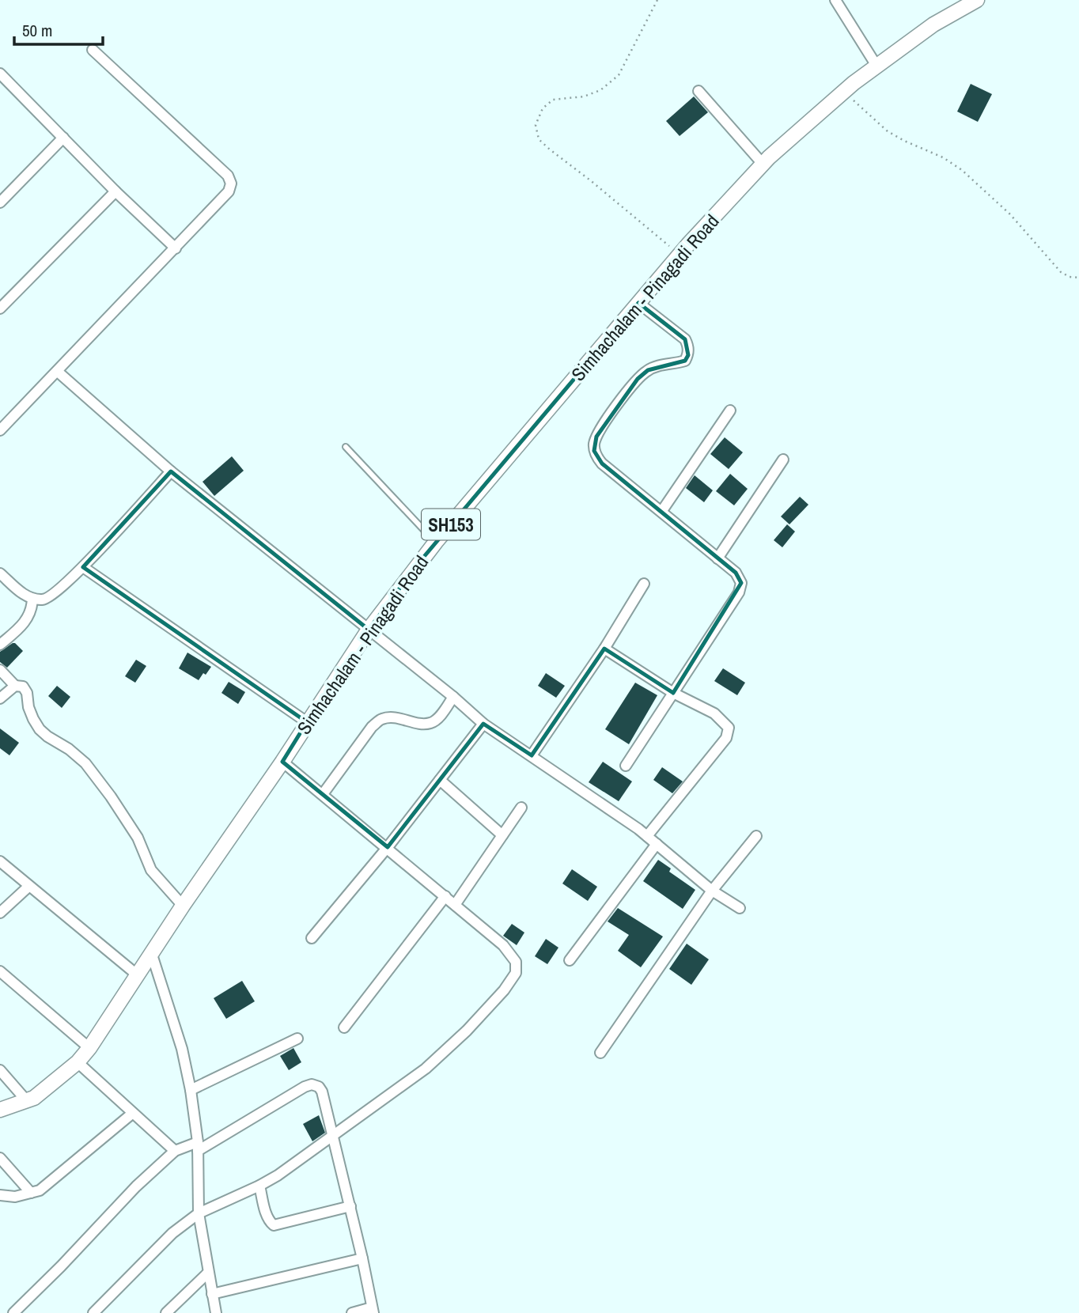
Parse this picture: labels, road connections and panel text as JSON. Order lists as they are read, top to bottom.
{
  "streets": {
    "main road": ["Simhachalam - Pinagadi Road", "SH153"]
  },
  "scale_bar": "50 m"
}
